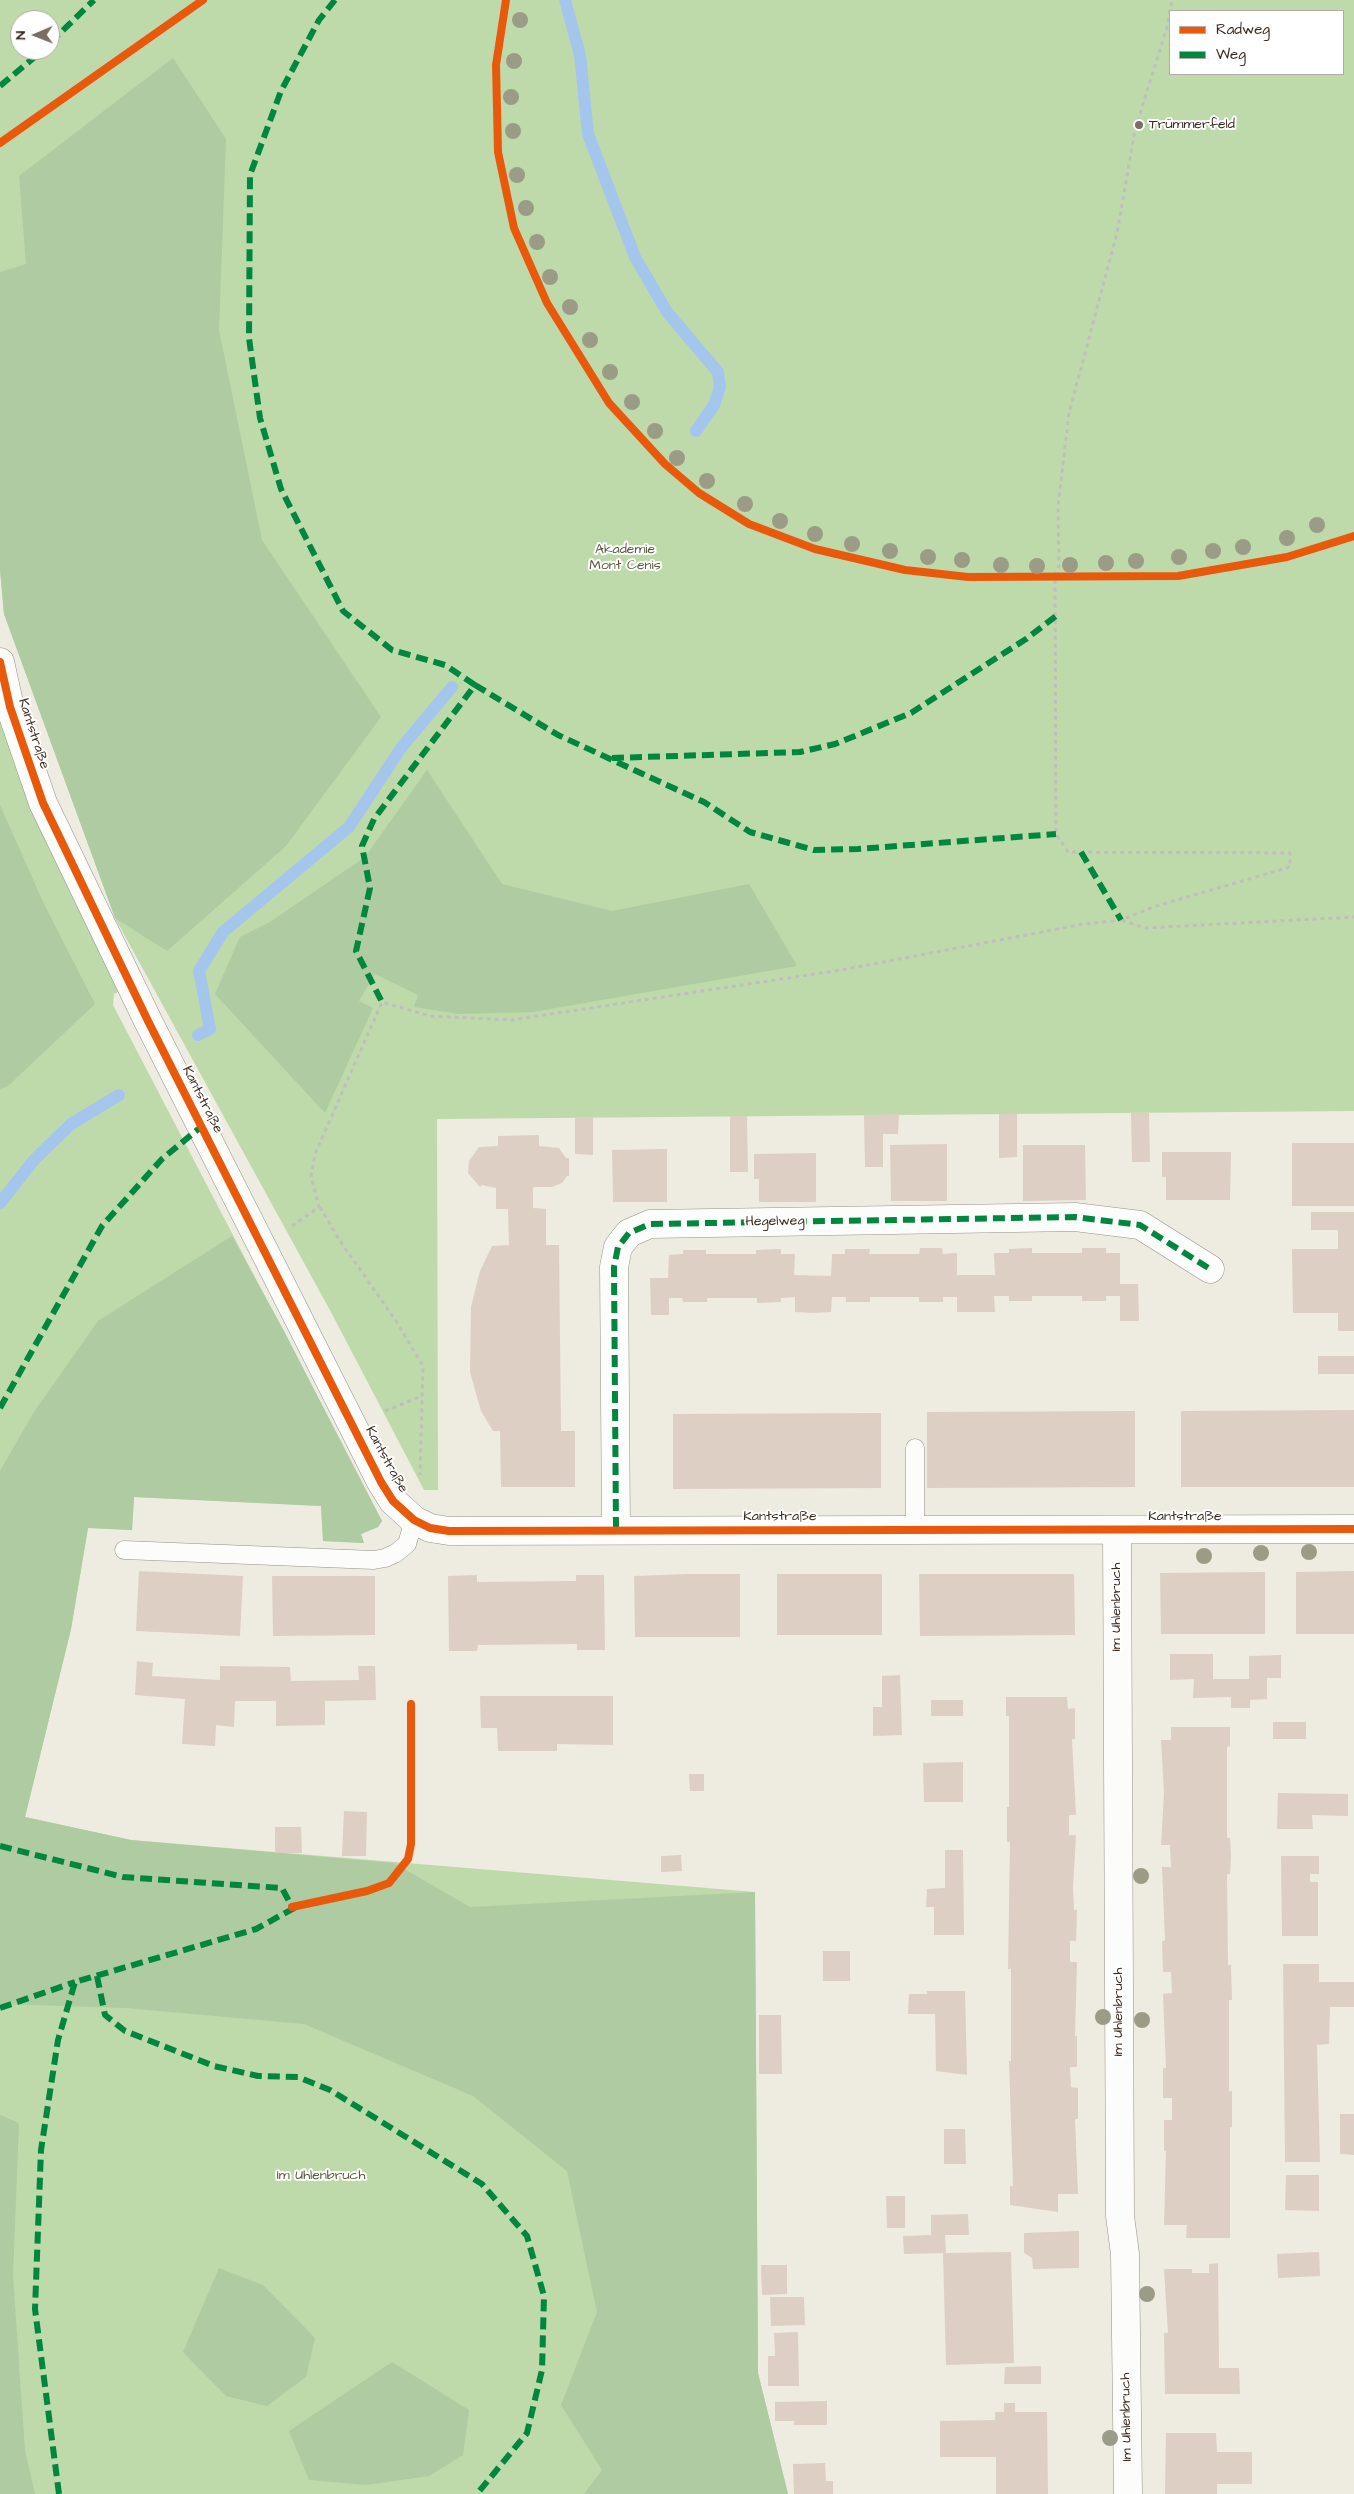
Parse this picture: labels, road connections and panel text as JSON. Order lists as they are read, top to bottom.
{
  "streets": {
    "street": ["Kantstraße", "Hegelweg", "Im Uhlenbruch"]
  },
  "crossings": [
    ["Kantstraße", "Hegelweg"],
    ["Kantstraße", "Im Uhlenbruch"]
  ],
  "parks": ["Akademie Mont Cenis", "Im Uhlenbruch"],
  "places": ["Trümmerfeld"],
  "legend": ["Radweg", "Weg"],
  "north": "left"
}
